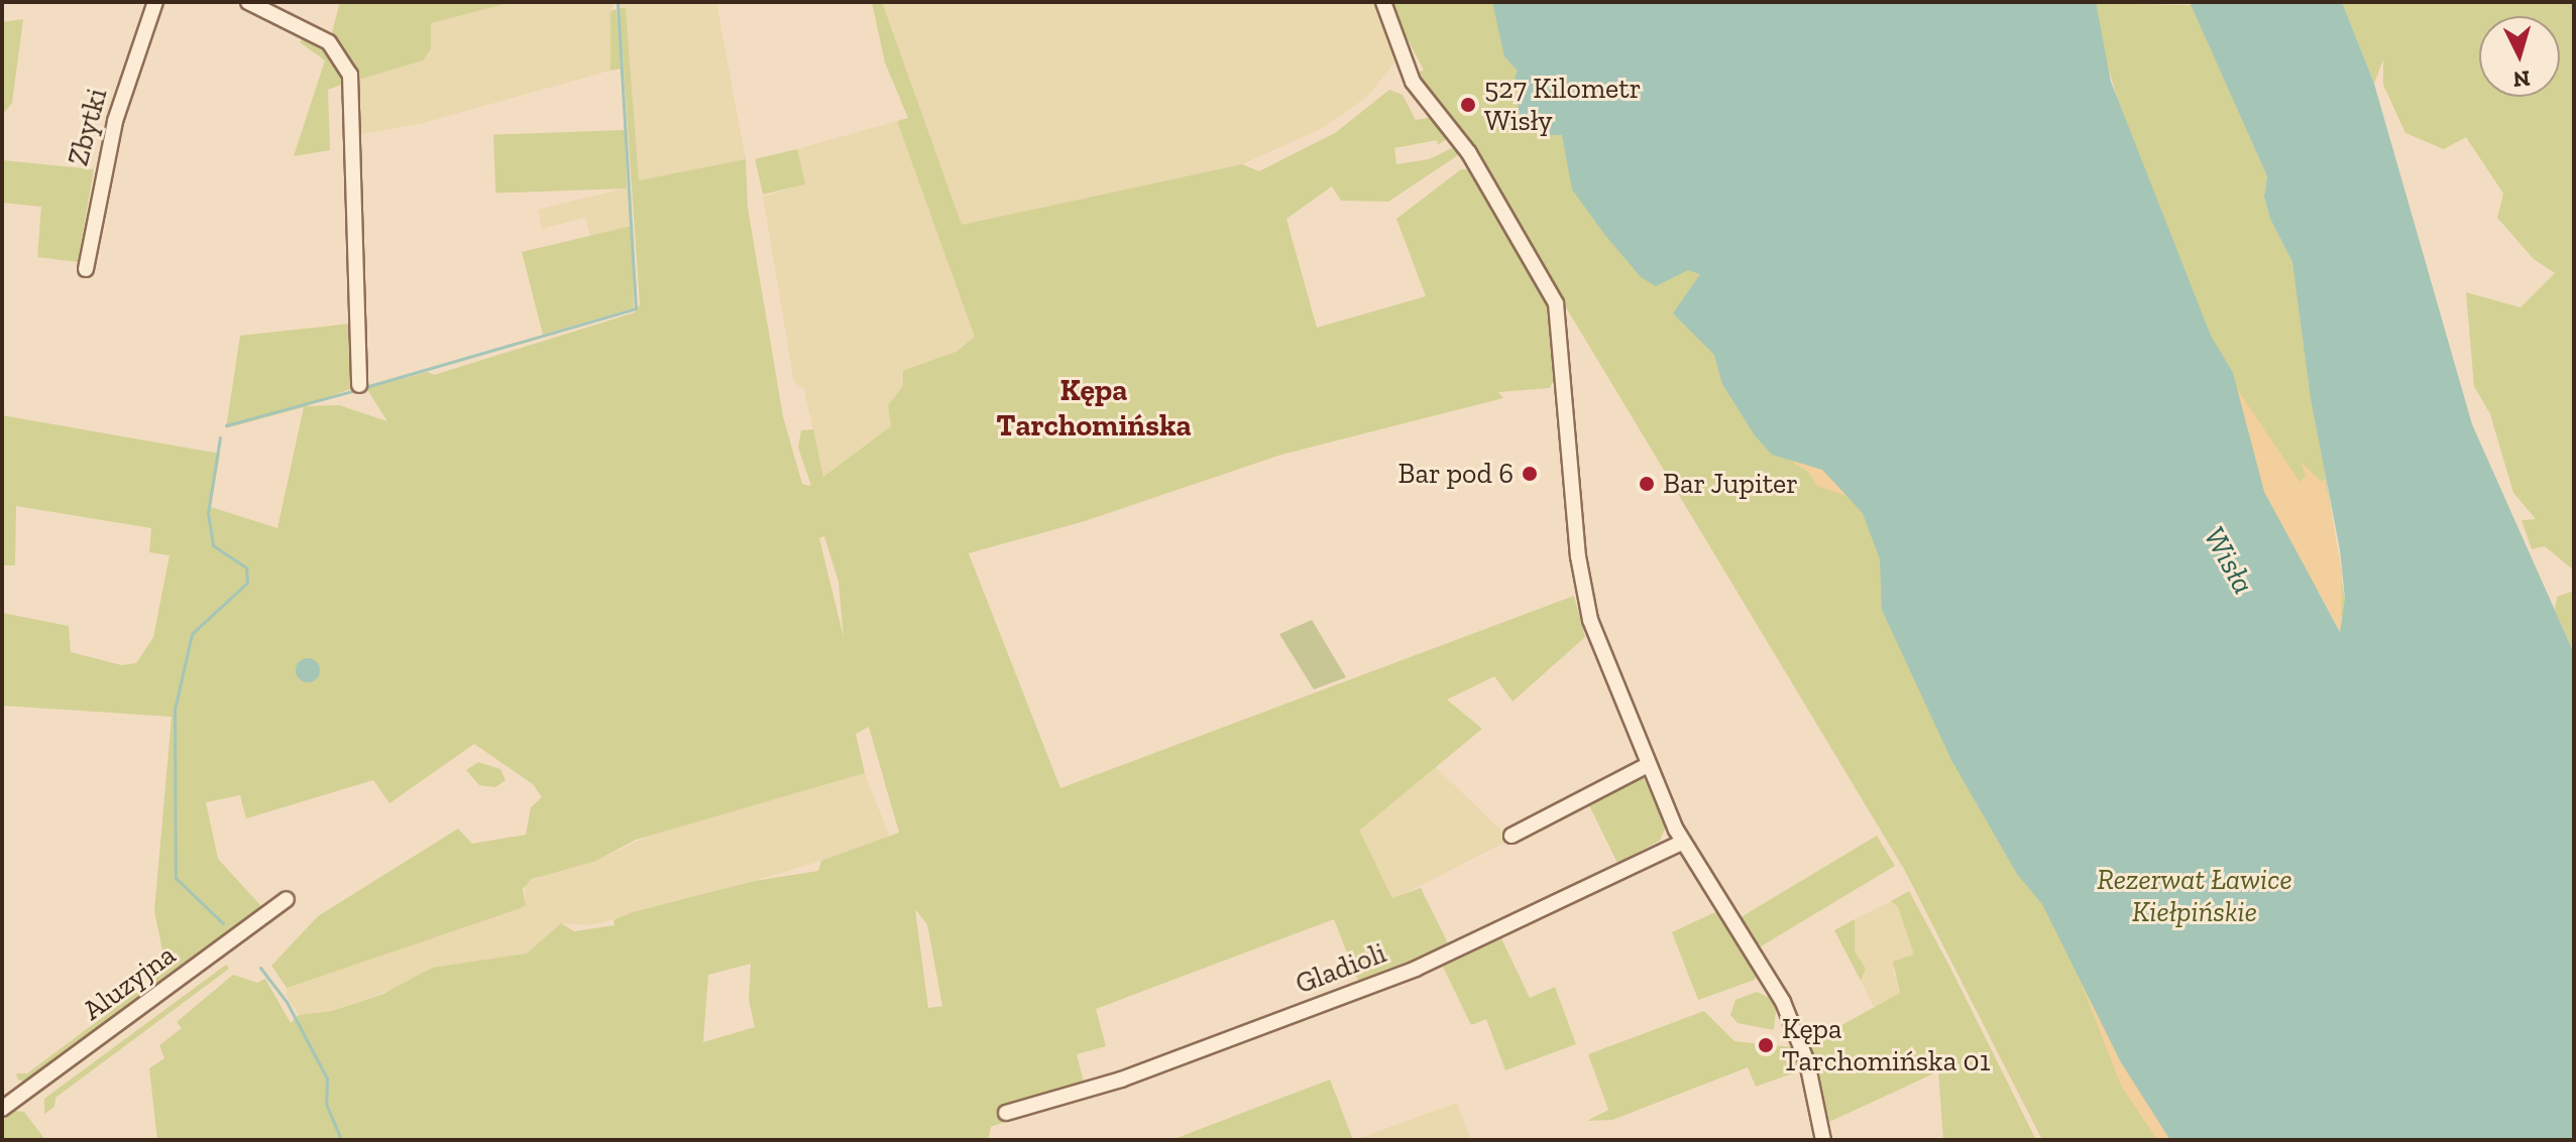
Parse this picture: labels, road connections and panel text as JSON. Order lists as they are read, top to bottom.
{
  "streets": {
    "street": ["Zbytki", "Gladioli", "Aluzyjna"]
  },
  "districts": ["Kępa Tarchomińska"],
  "water": ["Wisła"],
  "parks": ["Rezerwat Ławice Kiełpińskie"],
  "places": [
    "527 Kilometr Wisły",
    "Bar pod 6",
    "Bar Jupiter",
    "Kępa Tarchomińska 01"
  ],
  "north": "bottom"
}
